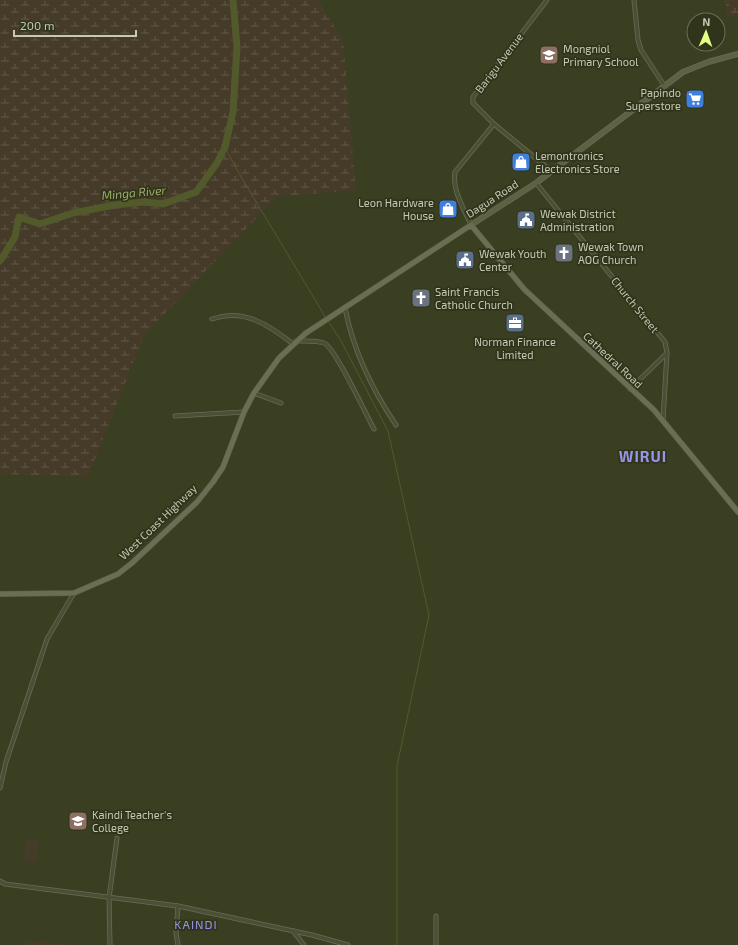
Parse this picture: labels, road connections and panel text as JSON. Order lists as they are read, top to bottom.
{
  "streets": {
    "main road": ["Dagua Road", "Cathedral Road", "West Coast Highway"],
    "street": ["Barigu Avenue", "Church Street"]
  },
  "crossings": [
    ["Barigu Avenue", "Dagua Road"],
    ["Dagua Road", "Church Street"],
    ["Dagua Road", "Cathedral Road"],
    ["Dagua Road", "West Coast Highway"]
  ],
  "districts": ["WIRUI", "KAINDI"],
  "water": ["Minga River"],
  "places": {
    "school or university": ["Mongniol Primary School", "Kaindi Teacher's College"],
    "supermarket": ["Papindo Superstore"],
    "shop": ["Lemontronics Electronics Store", "Leon Hardware House"],
    "public building": ["Wewak District Administration", "Wewak Youth Center"],
    "church": ["Wewak Town AOG Church", "Saint Francis Catholic Church"],
    "office": ["Norman Finance Limited"]
  },
  "scale_bar": "200 m",
  "north": "top"
}
